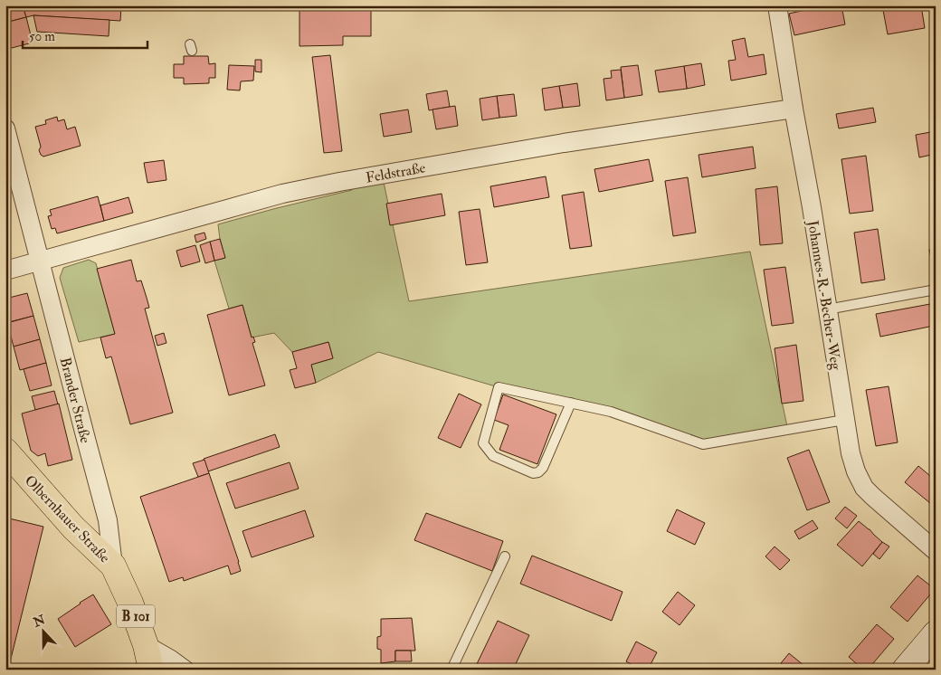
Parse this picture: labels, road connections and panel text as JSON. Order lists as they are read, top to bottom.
{
  "streets": {
    "main road": ["Brander Straße", "Olbernhauer Straße", "B 101"],
    "street": ["Feldstraße", "Johannes-R.-Becher-Weg"]
  },
  "crossings": [
    ["Feldstraße", "Johannes-R.-Becher-Weg"],
    ["Feldstraße", "Brander Straße"],
    ["Brander Straße", "Olbernhauer Straße"]
  ],
  "scale_bar": "50 m",
  "north": "top"
}
